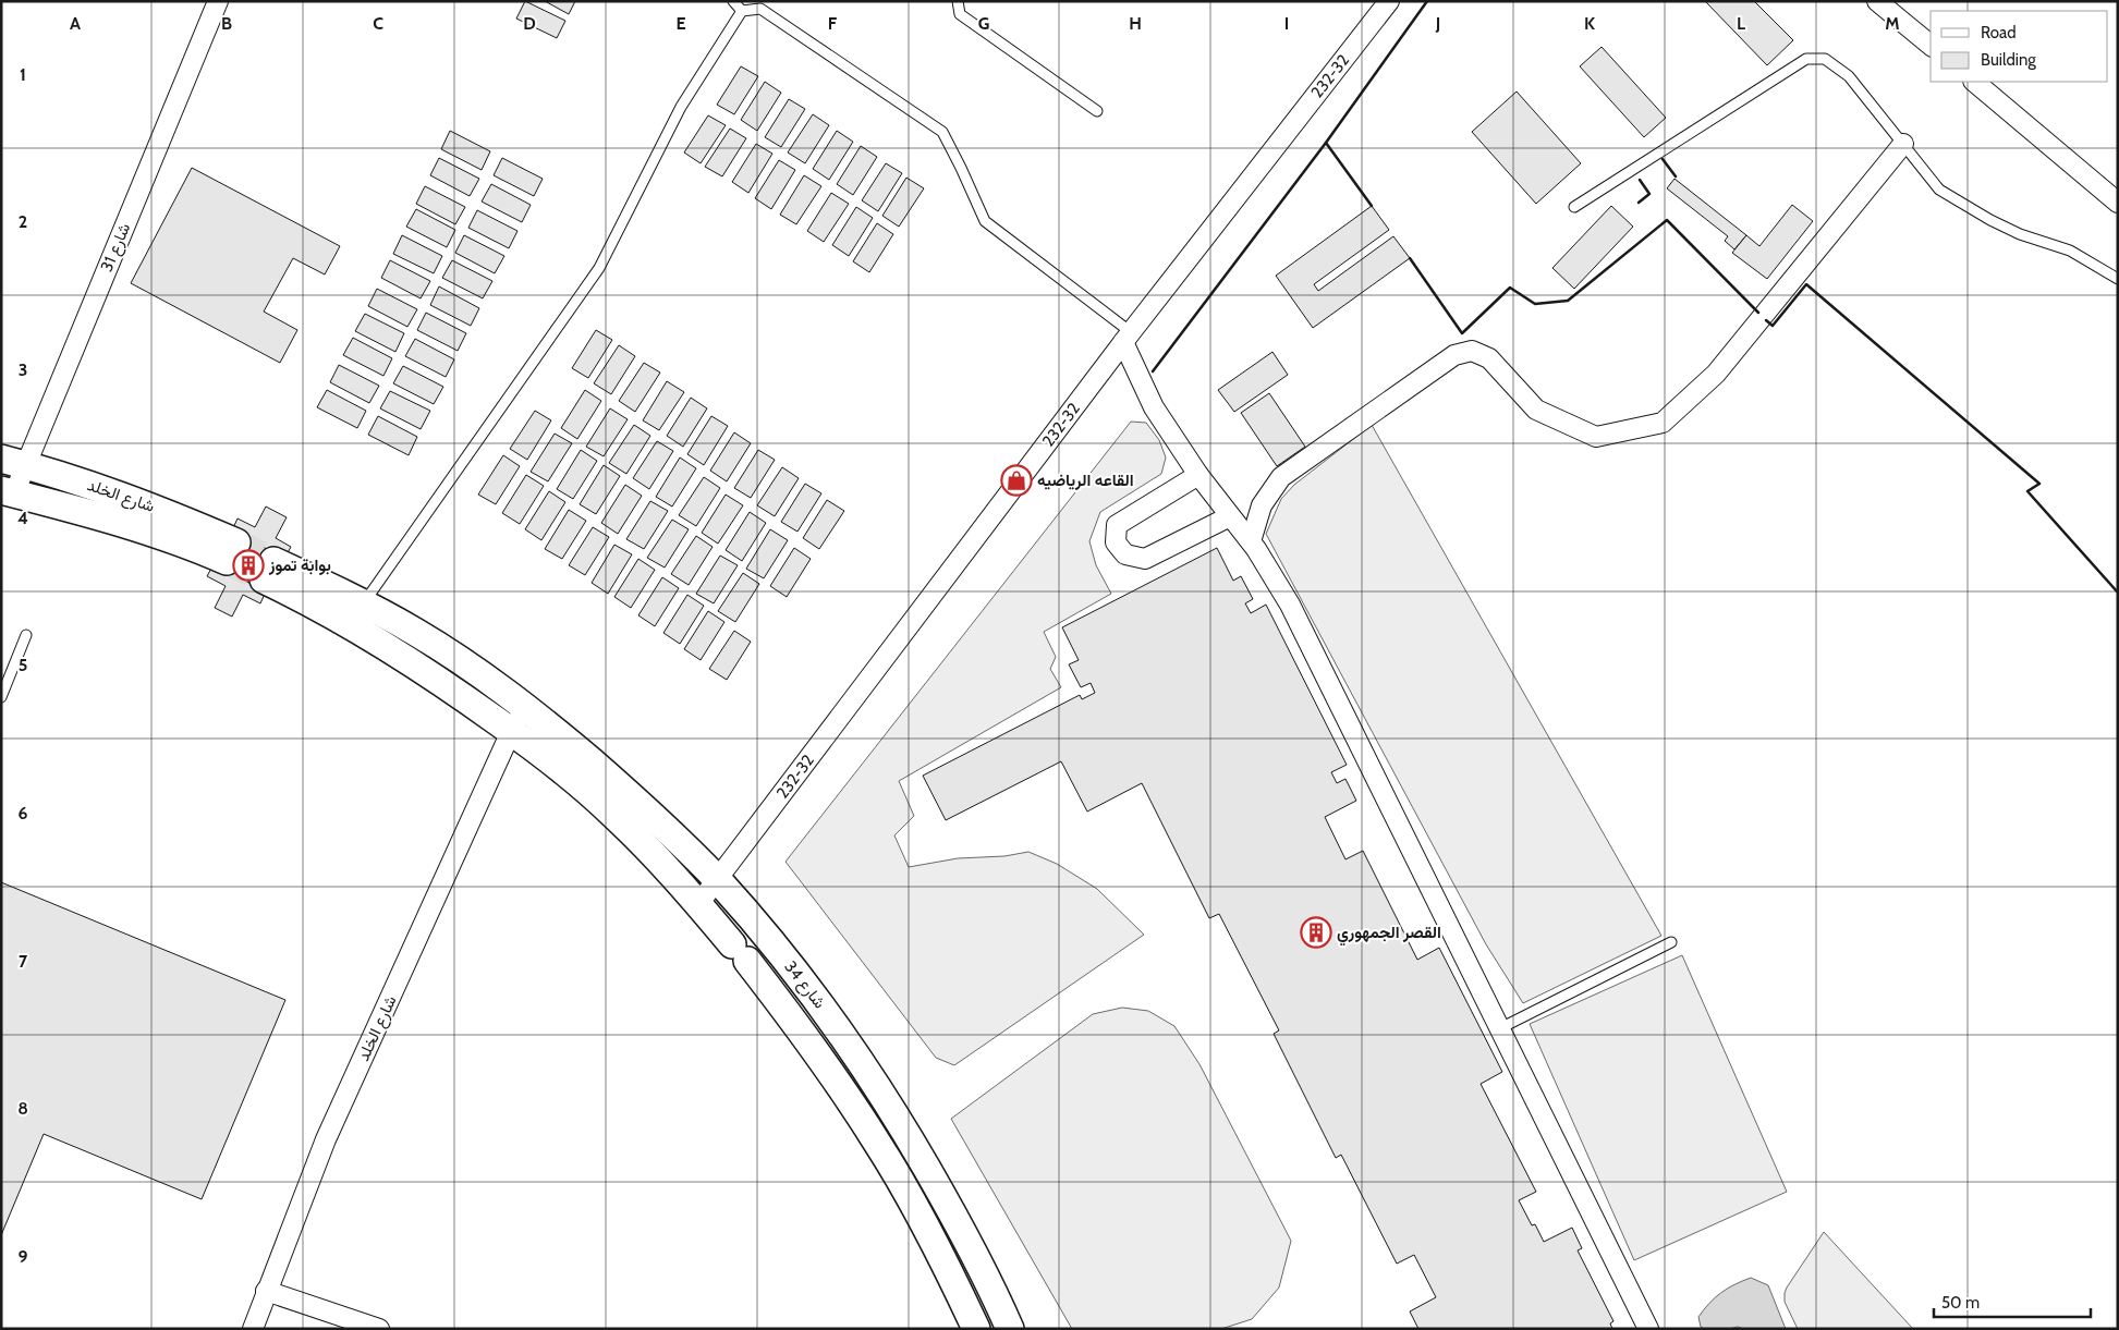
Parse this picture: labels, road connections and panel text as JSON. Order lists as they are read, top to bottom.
{
  "streets": {
    "main road": ["شارع الخلد", "شارع 34"],
    "street": ["232-32", "شارع 31"]
  },
  "crossings": [
    ["232-32", "شارع 34"],
    ["شارع 31", "شارع الخلد"],
    ["شارع الخلد", "شارع 34"]
  ],
  "places": {
    "shop": ["القاعه الرياضيه"],
    "building": ["بوابة تموز", "القصر الجمهوري"]
  },
  "legend": ["Road", "Building"],
  "scale_bar": "50 m",
  "grid": {
    "columns": [
      "A",
      "B",
      "C",
      "D",
      "E",
      "F",
      "G",
      "H",
      "I",
      "J",
      "K",
      "L",
      "M"
    ],
    "rows": [
      "1",
      "2",
      "3",
      "4",
      "5",
      "6",
      "7",
      "8",
      "9"
    ]
  }
}
